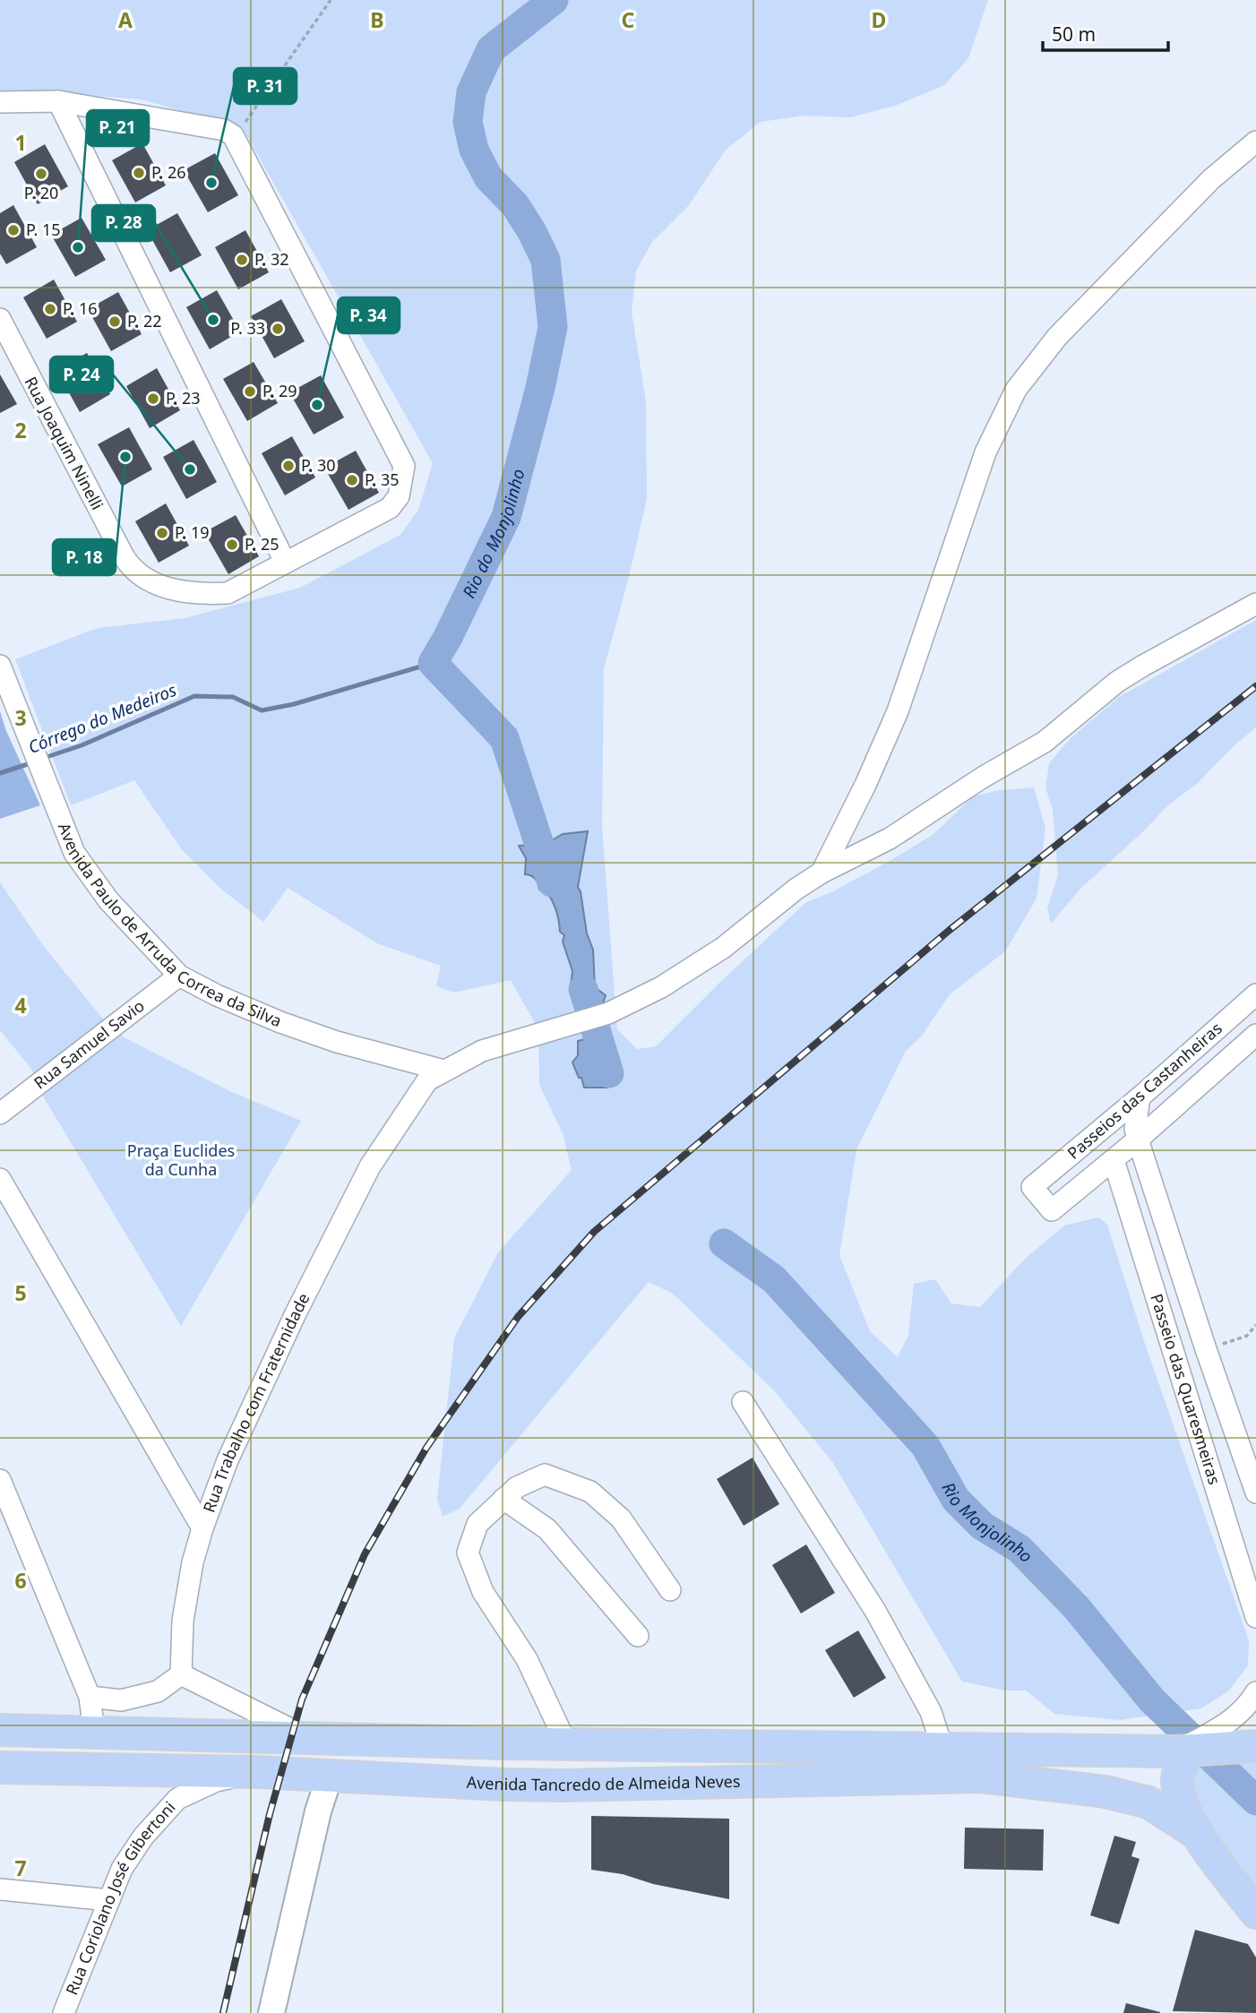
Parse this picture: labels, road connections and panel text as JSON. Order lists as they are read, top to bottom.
{
  "streets": {
    "main road": ["Avenida Tancredo de Almeida Neves"],
    "street": [
      "Rua Joaquim Ninelli",
      "Avenida Paulo de Arruda Correa da Silva",
      "Rua Samuel Savio",
      "Passeios das Castanheiras",
      "Passeio das Quaresmeiras",
      "Rua Trabalho com Fraternidade",
      "Rua Coriolano José Gibertoni"
    ]
  },
  "crossings": [
    ["Avenida Paulo de Arruda Correa da Silva", "Rua Samuel Savio"],
    ["Avenida Paulo de Arruda Correa da Silva", "Rua Trabalho com Fraternidade"],
    ["Passeios das Castanheiras", "Passeio das Quaresmeiras"],
    ["Avenida Tancredo de Almeida Neves", "Rua Coriolano José Gibertoni"]
  ],
  "water": ["Rio do Monjolinho", "Córrego do Medeiros", "Rio Monjolinho"],
  "parks": ["Praça Euclides da Cunha"],
  "places": [
    "P. 26",
    "P. 20",
    "P. 31",
    "P. 15",
    "P. 21",
    "P. 32",
    "P. 16",
    "P. 28",
    "P. 22",
    "P. 33",
    "P. 29",
    "P. 23",
    "P. 34",
    "P. 18",
    "P. 30",
    "P. 24",
    "P. 35",
    "P. 19",
    "P. 25"
  ],
  "scale_bar": "50 m",
  "grid": {
    "columns": [
      "A",
      "B",
      "C",
      "D"
    ],
    "rows": [
      "1",
      "2",
      "3",
      "4",
      "5",
      "6",
      "7"
    ]
  }
}
